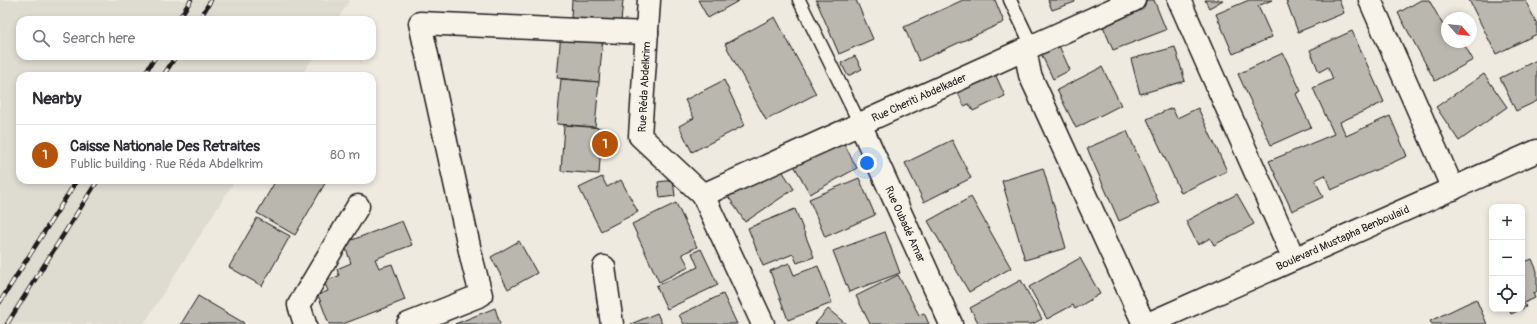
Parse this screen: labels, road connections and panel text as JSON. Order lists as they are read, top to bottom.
{
  "streets": {
    "street": [
      "Rue Réda Abdelkrim",
      "Rue Cheriti Abdelkader",
      "Rue Oubadé Amar",
      "Boulevard Mustapha Benboulaïd"
    ]
  },
  "crossings": [
    ["Rue Réda Abdelkrim", "Rue Cheriti Abdelkader"],
    ["Rue Cheriti Abdelkader", "Rue Oubadé Amar"]
  ],
  "north": "bottom right",
  "page": {
    "search": "Search here",
    "heading": "Nearby",
    "list": [
      {
        "mark": "1",
        "name": "Caisse Nationale Des Retraites",
        "note": "Public building · Rue Réda Abdelkrim",
        "value": "80 m"
      }
    ],
    "pins": "1",
    "map_buttons": ["+", "−"]
  }
}
